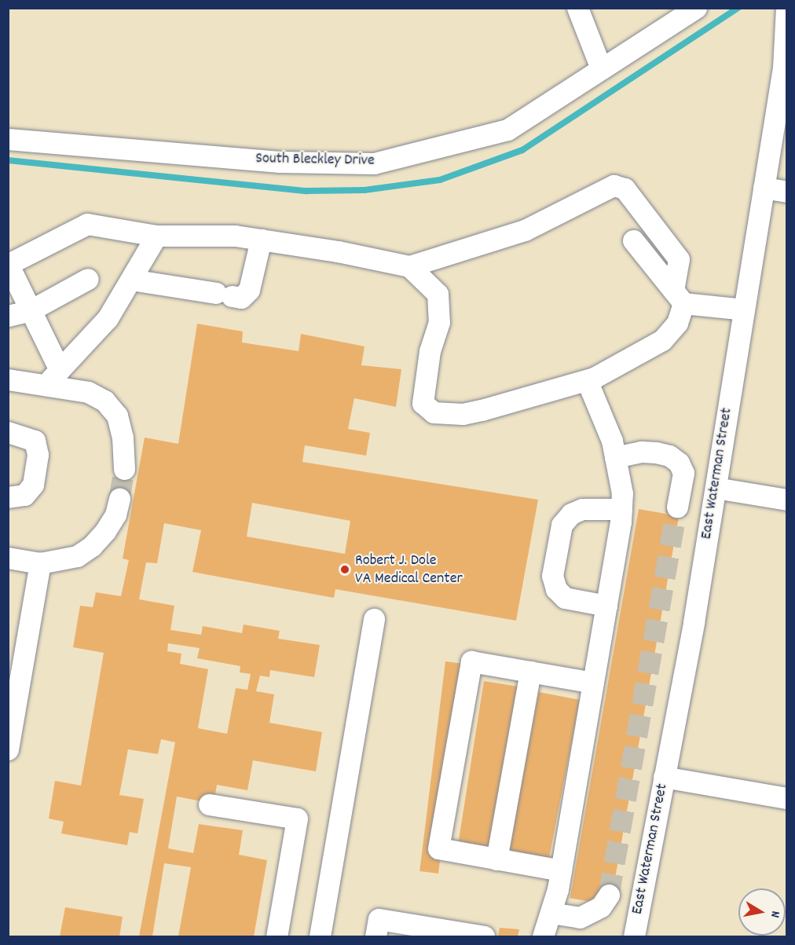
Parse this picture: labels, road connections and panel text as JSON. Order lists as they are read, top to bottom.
{
  "streets": {
    "street": ["South Bleckley Drive", "East Waterman Street"]
  },
  "places": ["Robert J. Dole VA Medical Center"],
  "north": "right"
}
